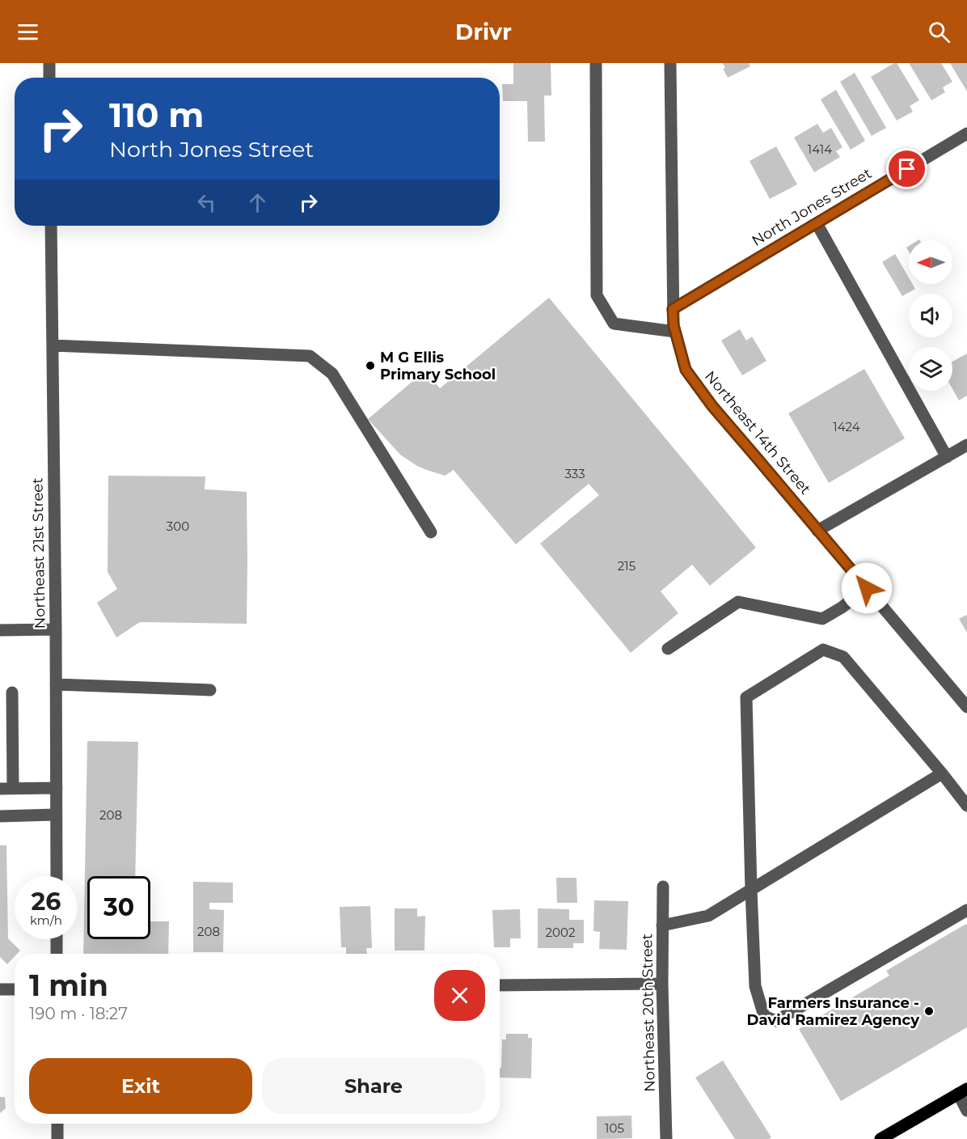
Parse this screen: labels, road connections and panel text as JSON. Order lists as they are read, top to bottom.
{
  "streets": {
    "street": [
      "North Jones Street",
      "Northeast 14th Street",
      "Northeast 21st Street",
      "Northeast 20th Street"
    ]
  },
  "crossings": [
    ["North Jones Street", "Northeast 14th Street"]
  ],
  "places": ["M G Ellis Primary School", "Farmers Insurance - David Ramirez Agency"],
  "house_numbers": [
    "1414",
    "1424",
    "333",
    "300",
    "215",
    "208",
    "208",
    "2002",
    "105"
  ],
  "north": "left",
  "page": {
    "header": "Drivr",
    "turn": ["110 m", "North Jones Street"],
    "speed": "26 km/h",
    "limit": "30",
    "heading": ["1 min", "190 m · 18:27"],
    "buttons": ["Exit", "Share"]
  }
}
